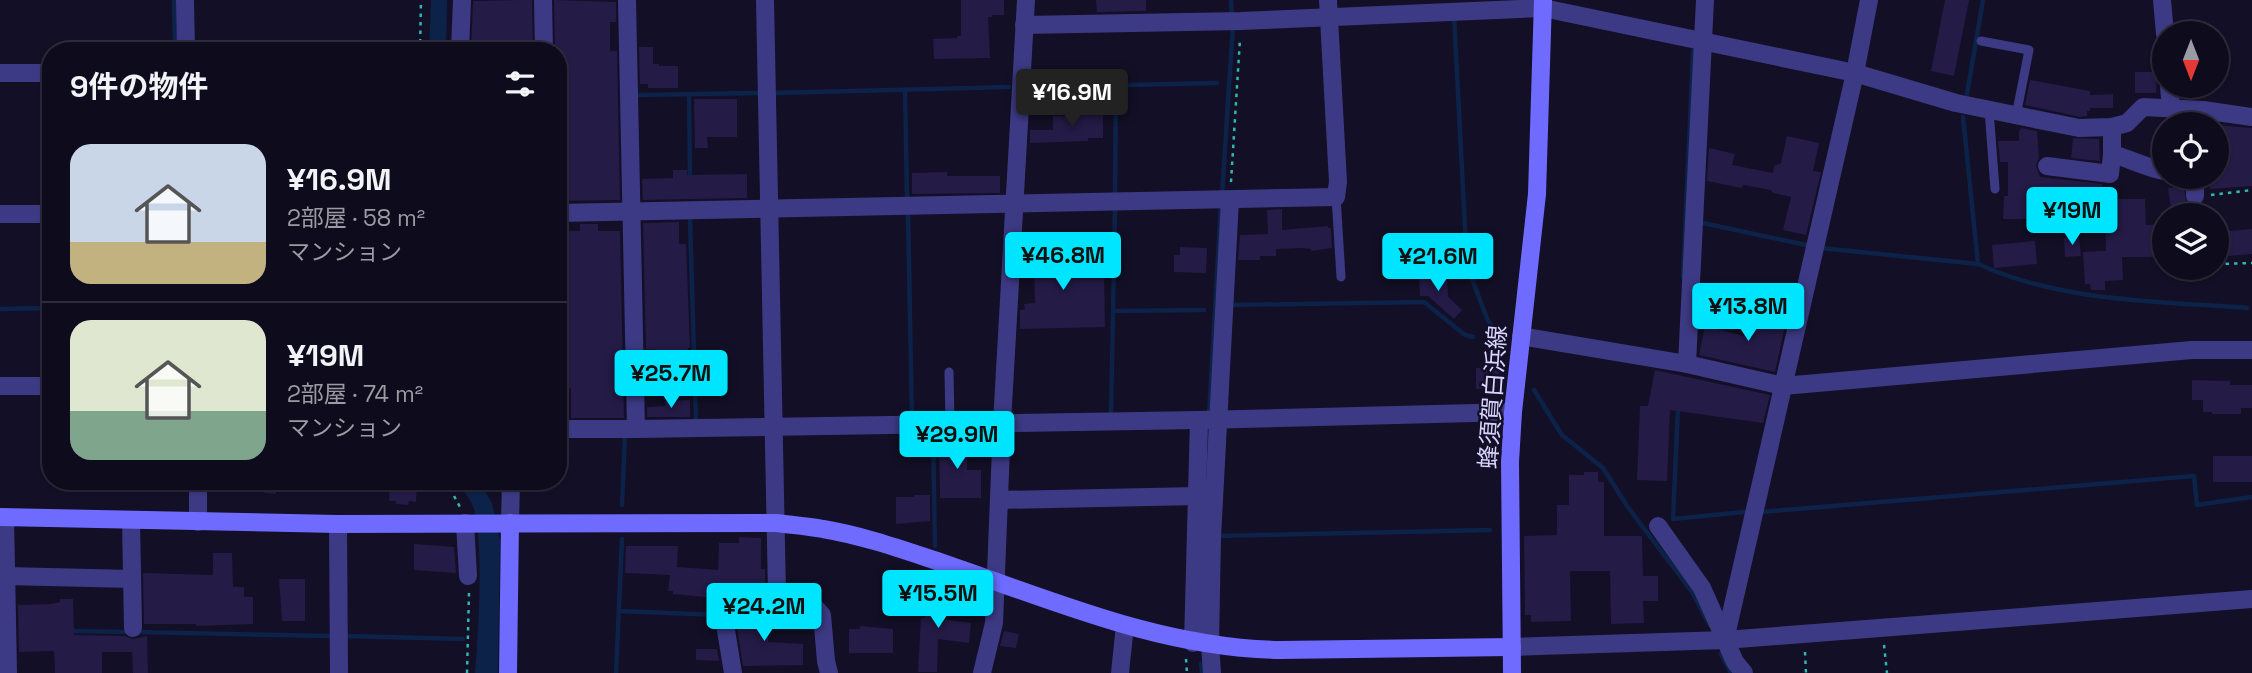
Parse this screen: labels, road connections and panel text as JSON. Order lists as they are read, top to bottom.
{
  "streets": {
    "street": ["蜂須賀白浜線"]
  },
  "north": "bottom",
  "page": {
    "heading": "9件の物件",
    "price": [
      "¥16.9M",
      "¥19M",
      "¥46.8M",
      "¥21.6M",
      "¥13.8M",
      "¥25.7M",
      "¥29.9M",
      "¥15.5M",
      "¥24.2M"
    ],
    "list": [
      {
        "name": "¥16.9M",
        "note": "2部屋 · 58 m² · マンション"
      },
      {
        "name": "¥19M",
        "note": "2部屋 · 74 m² · マンション"
      }
    ]
  }
}
